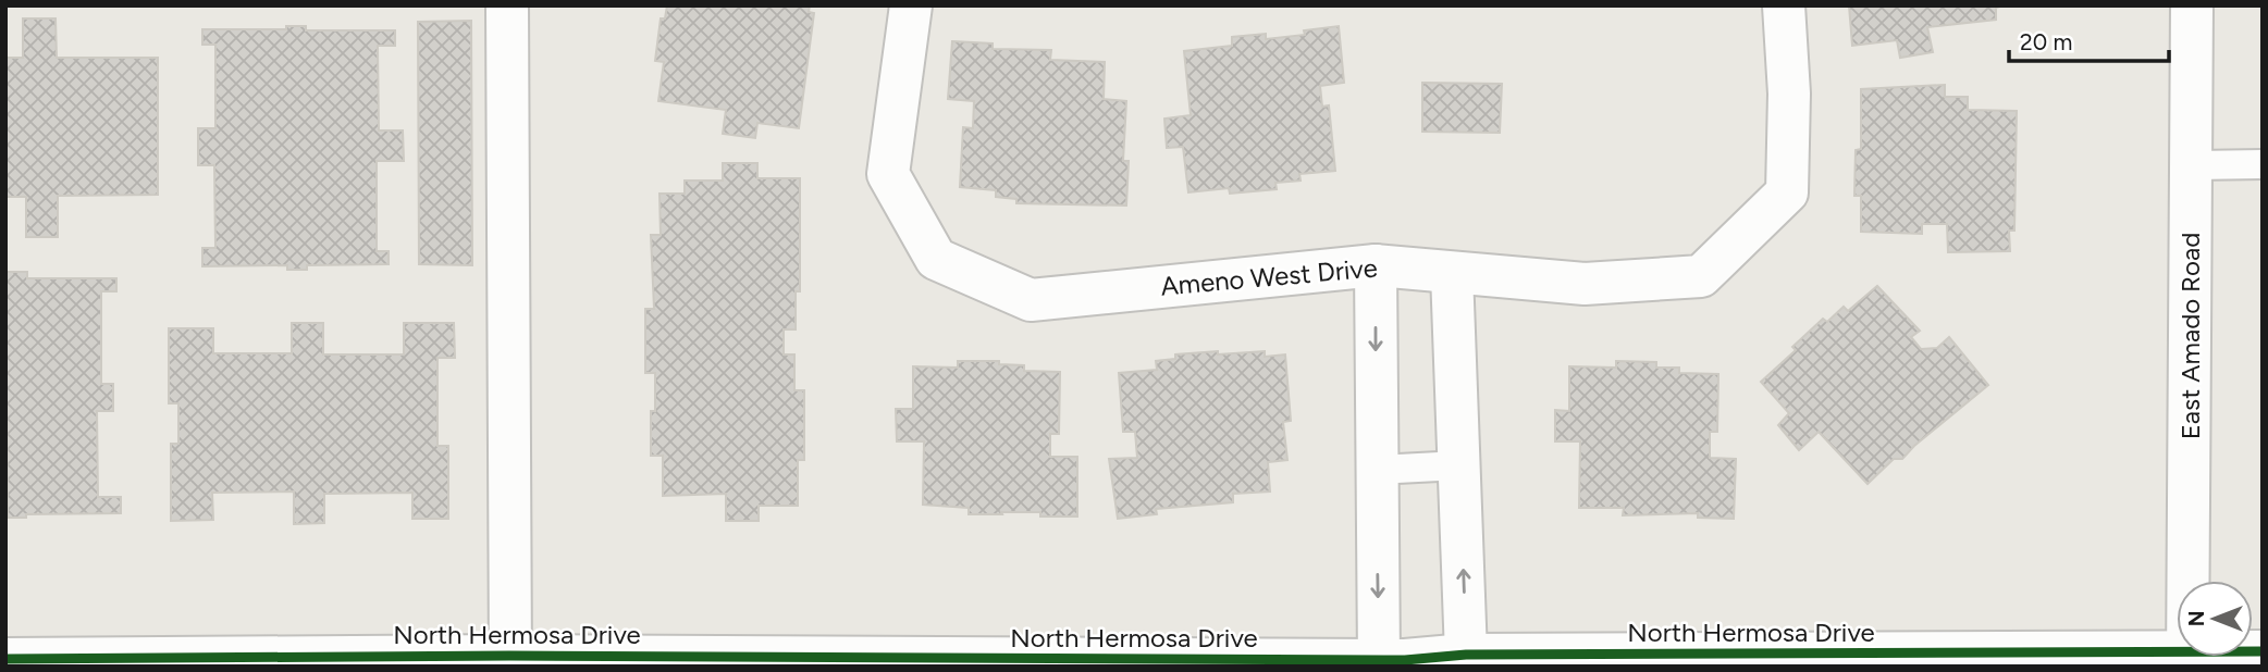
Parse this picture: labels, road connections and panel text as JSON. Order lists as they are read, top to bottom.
{
  "streets": {
    "street": ["Ameno West Drive", "East Amado Road", "North Hermosa Drive"]
  },
  "crossings": [
    ["East Amado Road", "North Hermosa Drive"]
  ],
  "scale_bar": "20 m",
  "north": "left"
}
